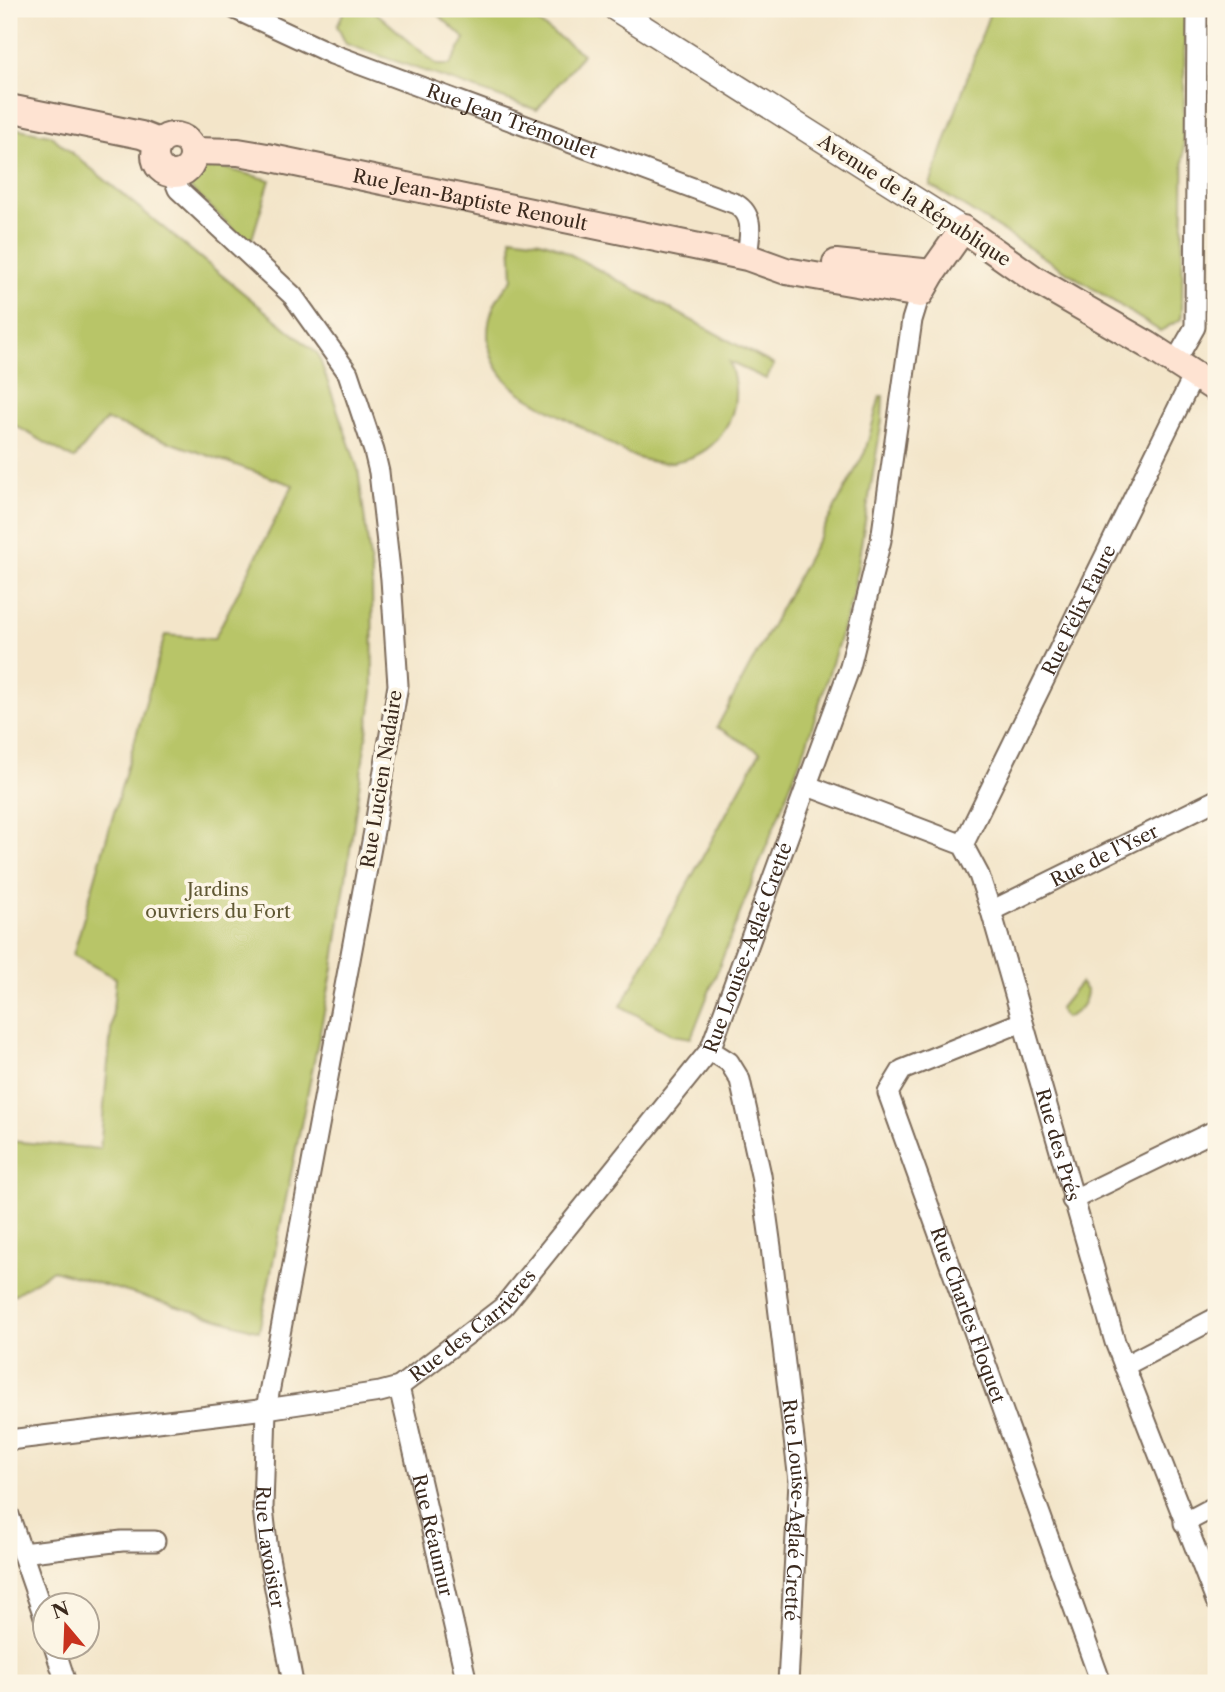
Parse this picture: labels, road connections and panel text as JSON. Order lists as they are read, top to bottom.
{
  "streets": {
    "main road": ["Rue Jean-Baptiste Renoult", "Avenue de la République"],
    "street": [
      "Rue Jean Trémoulet",
      "Rue Félix Faure",
      "Rue Lucien Nadaire",
      "Rue de l'Yser",
      "Rue Louise-Aglaé Cretté",
      "Rue des Prés",
      "Rue Charles Floquet",
      "Rue des Carrières",
      "Rue Réaumur",
      "Rue Lavoisier"
    ]
  },
  "crossings": [
    ["Rue Jean Trémoulet", "Rue Jean-Baptiste Renoult"],
    ["Rue Jean-Baptiste Renoult", "Rue Lucien Nadaire"],
    ["Rue Jean-Baptiste Renoult", "Rue Louise-Aglaé Cretté"],
    ["Avenue de la République", "Rue Félix Faure"],
    ["Rue Félix Faure", "Rue des Prés"],
    ["Rue Lucien Nadaire", "Rue des Carrières"],
    ["Rue Lucien Nadaire", "Rue Lavoisier"],
    ["Rue de l'Yser", "Rue des Prés"],
    ["Rue Louise-Aglaé Cretté", "Rue des Carrières"],
    ["Rue des Prés", "Rue Charles Floquet"],
    ["Rue des Carrières", "Rue Réaumur"],
    ["Rue des Carrières", "Rue Lavoisier"]
  ],
  "parks": ["Jardins ouvriers du Fort"],
  "north": "top"
}
